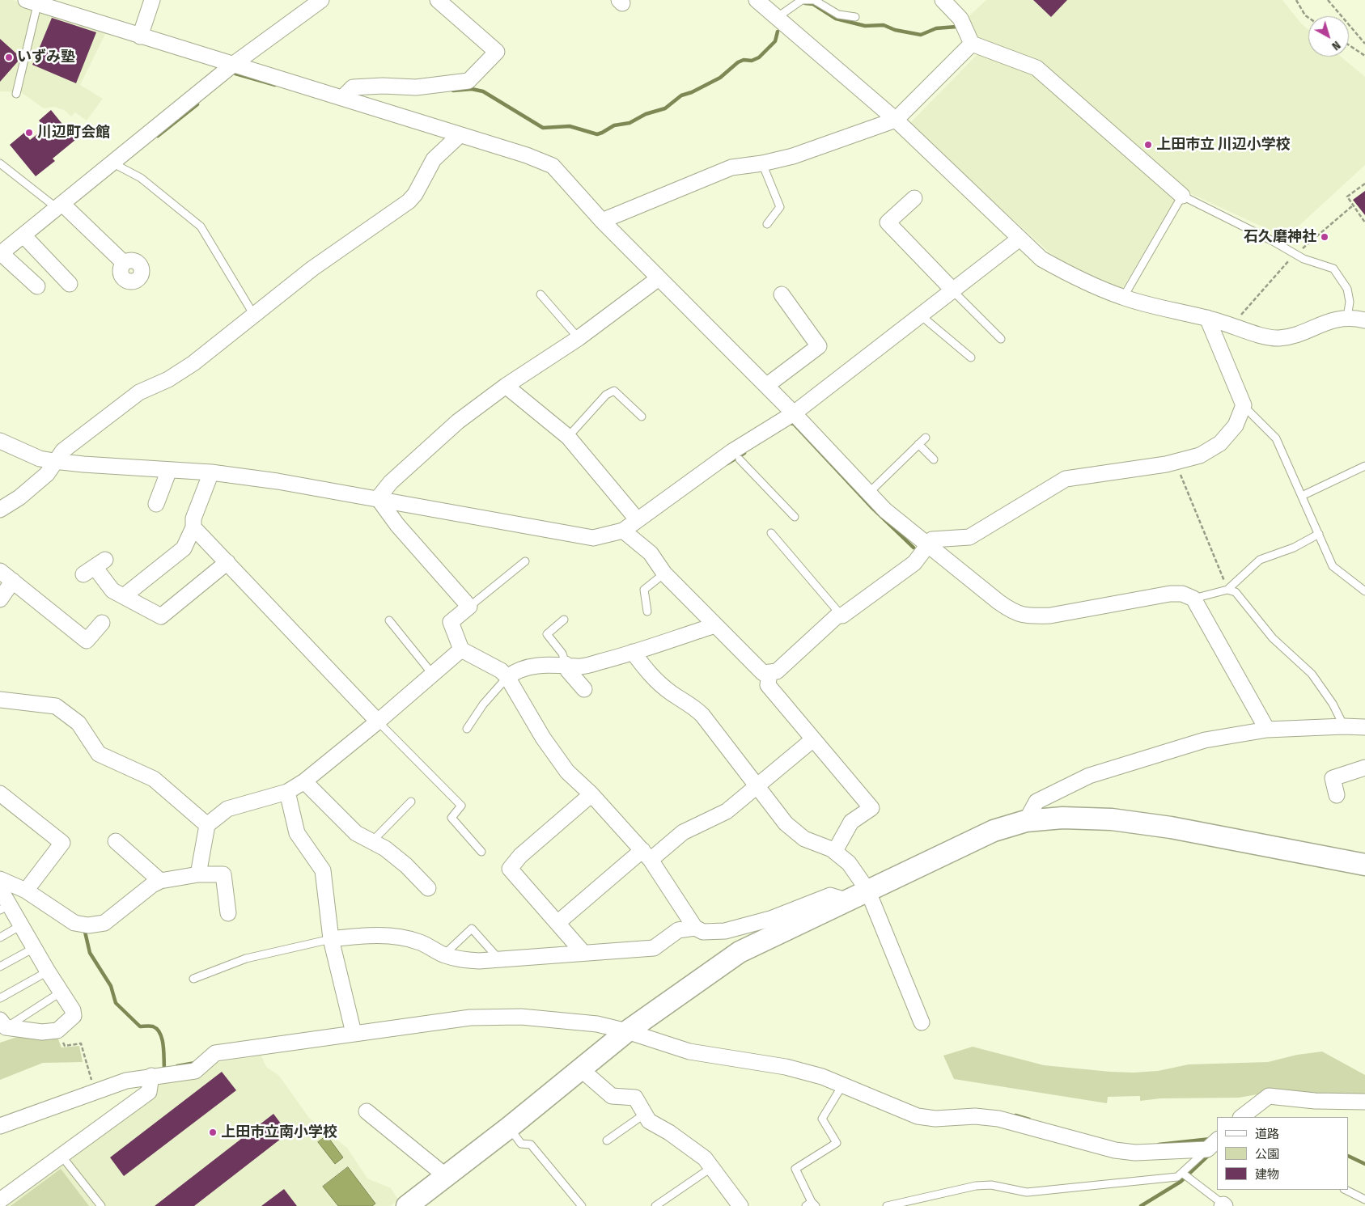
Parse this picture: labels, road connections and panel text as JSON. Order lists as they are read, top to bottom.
{
  "places": [
    "いずみ塾",
    "川辺町会館",
    "上田市立 川辺小学校",
    "石久磨神社",
    "上田市立南小学校"
  ],
  "legend": ["道路", "公園", "建物"],
  "north": "bottom right"
}
